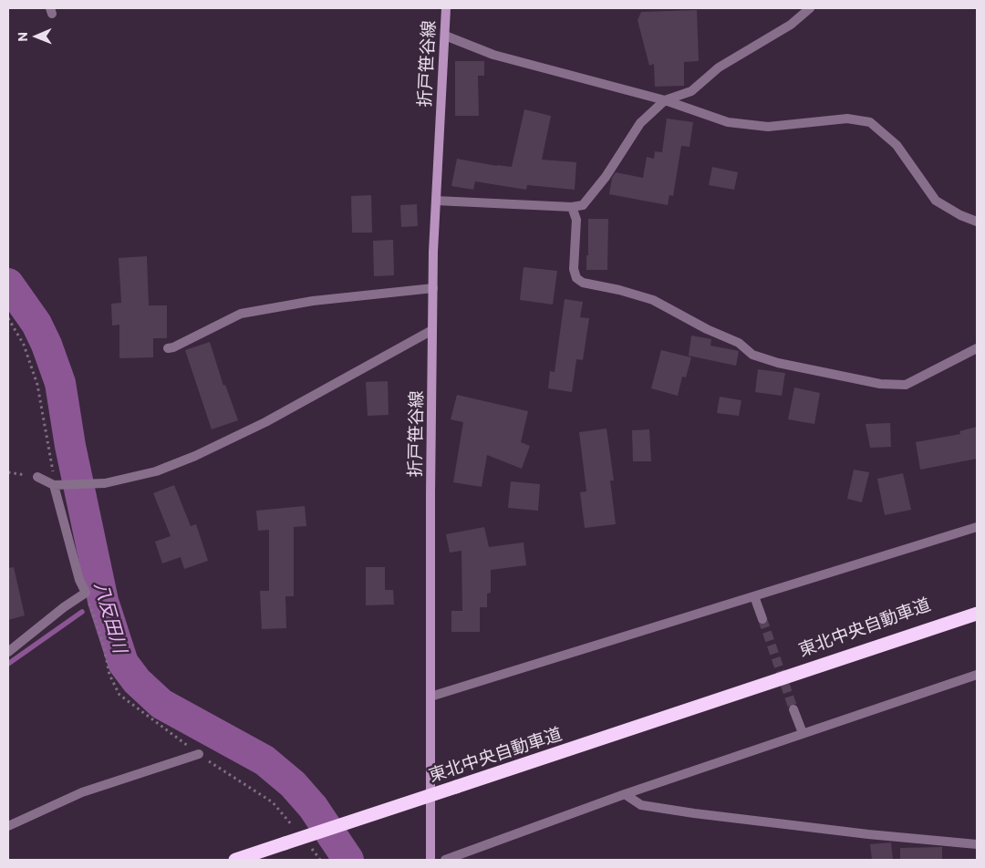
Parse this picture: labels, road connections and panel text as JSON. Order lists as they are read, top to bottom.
{
  "streets": {
    "highway": ["東北中央自動車道"],
    "main road": ["折戸笹谷線"]
  },
  "water": ["八反田川"],
  "north": "left"
}
